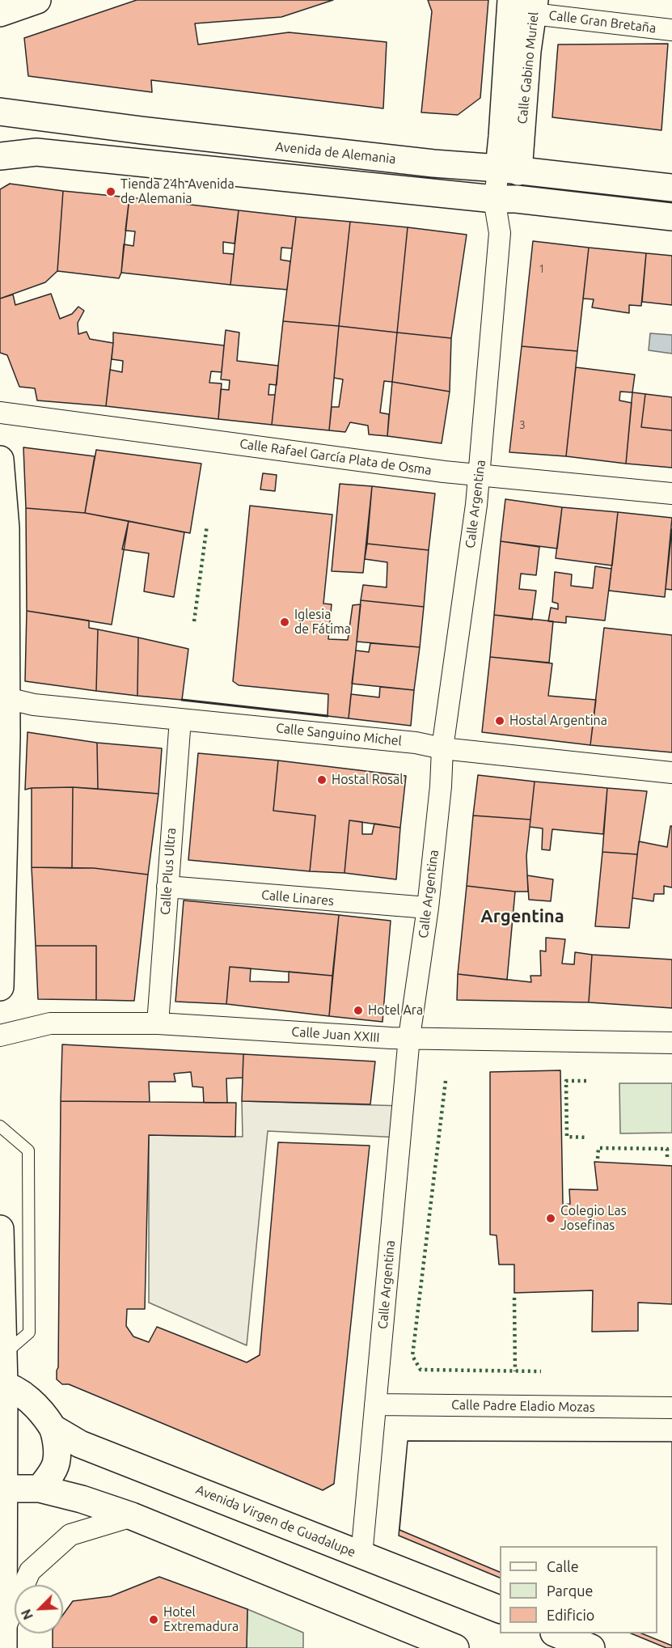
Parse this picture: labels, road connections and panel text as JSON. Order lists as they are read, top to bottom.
{
  "streets": {
    "main road": ["Calle Gabino Muriel", "Avenida de Alemania", "Avenida Virgen de Guadalupe"],
    "street": [
      "Calle Gran Bretaña",
      "Calle Rafael García Plata de Osma",
      "Calle Argentina",
      "Calle Sanguino Michel",
      "Calle Plus Ultra",
      "Calle Linares",
      "Calle Juan XXIII",
      "Calle Padre Eladio Mozas"
    ]
  },
  "crossings": [
    ["Calle Gran Bretaña", "Calle Gabino Muriel"],
    ["Calle Gabino Muriel", "Avenida de Alemania"],
    ["Calle Rafael García Plata de Osma", "Calle Argentina"],
    ["Calle Argentina", "Calle Sanguino Michel"],
    ["Calle Argentina", "Calle Linares"],
    ["Calle Argentina", "Calle Juan XXIII"],
    ["Calle Argentina", "Calle Padre Eladio Mozas"],
    ["Calle Argentina", "Avenida Virgen de Guadalupe"],
    ["Calle Sanguino Michel", "Calle Plus Ultra"],
    ["Calle Plus Ultra", "Calle Linares"],
    ["Calle Plus Ultra", "Calle Juan XXIII"]
  ],
  "districts": ["Argentina"],
  "places": [
    "Tienda 24h Avenida de Alemania",
    "Iglesia de Fátima",
    "Hostal Argentina",
    "Hostal Rosal",
    "Hotel Ara",
    "Colegio Las Josefinas",
    "Hotel Extremadura"
  ],
  "house_numbers": ["1", "3"],
  "legend": ["Calle", "Parque", "Edificio"],
  "north": "bottom left"
}
